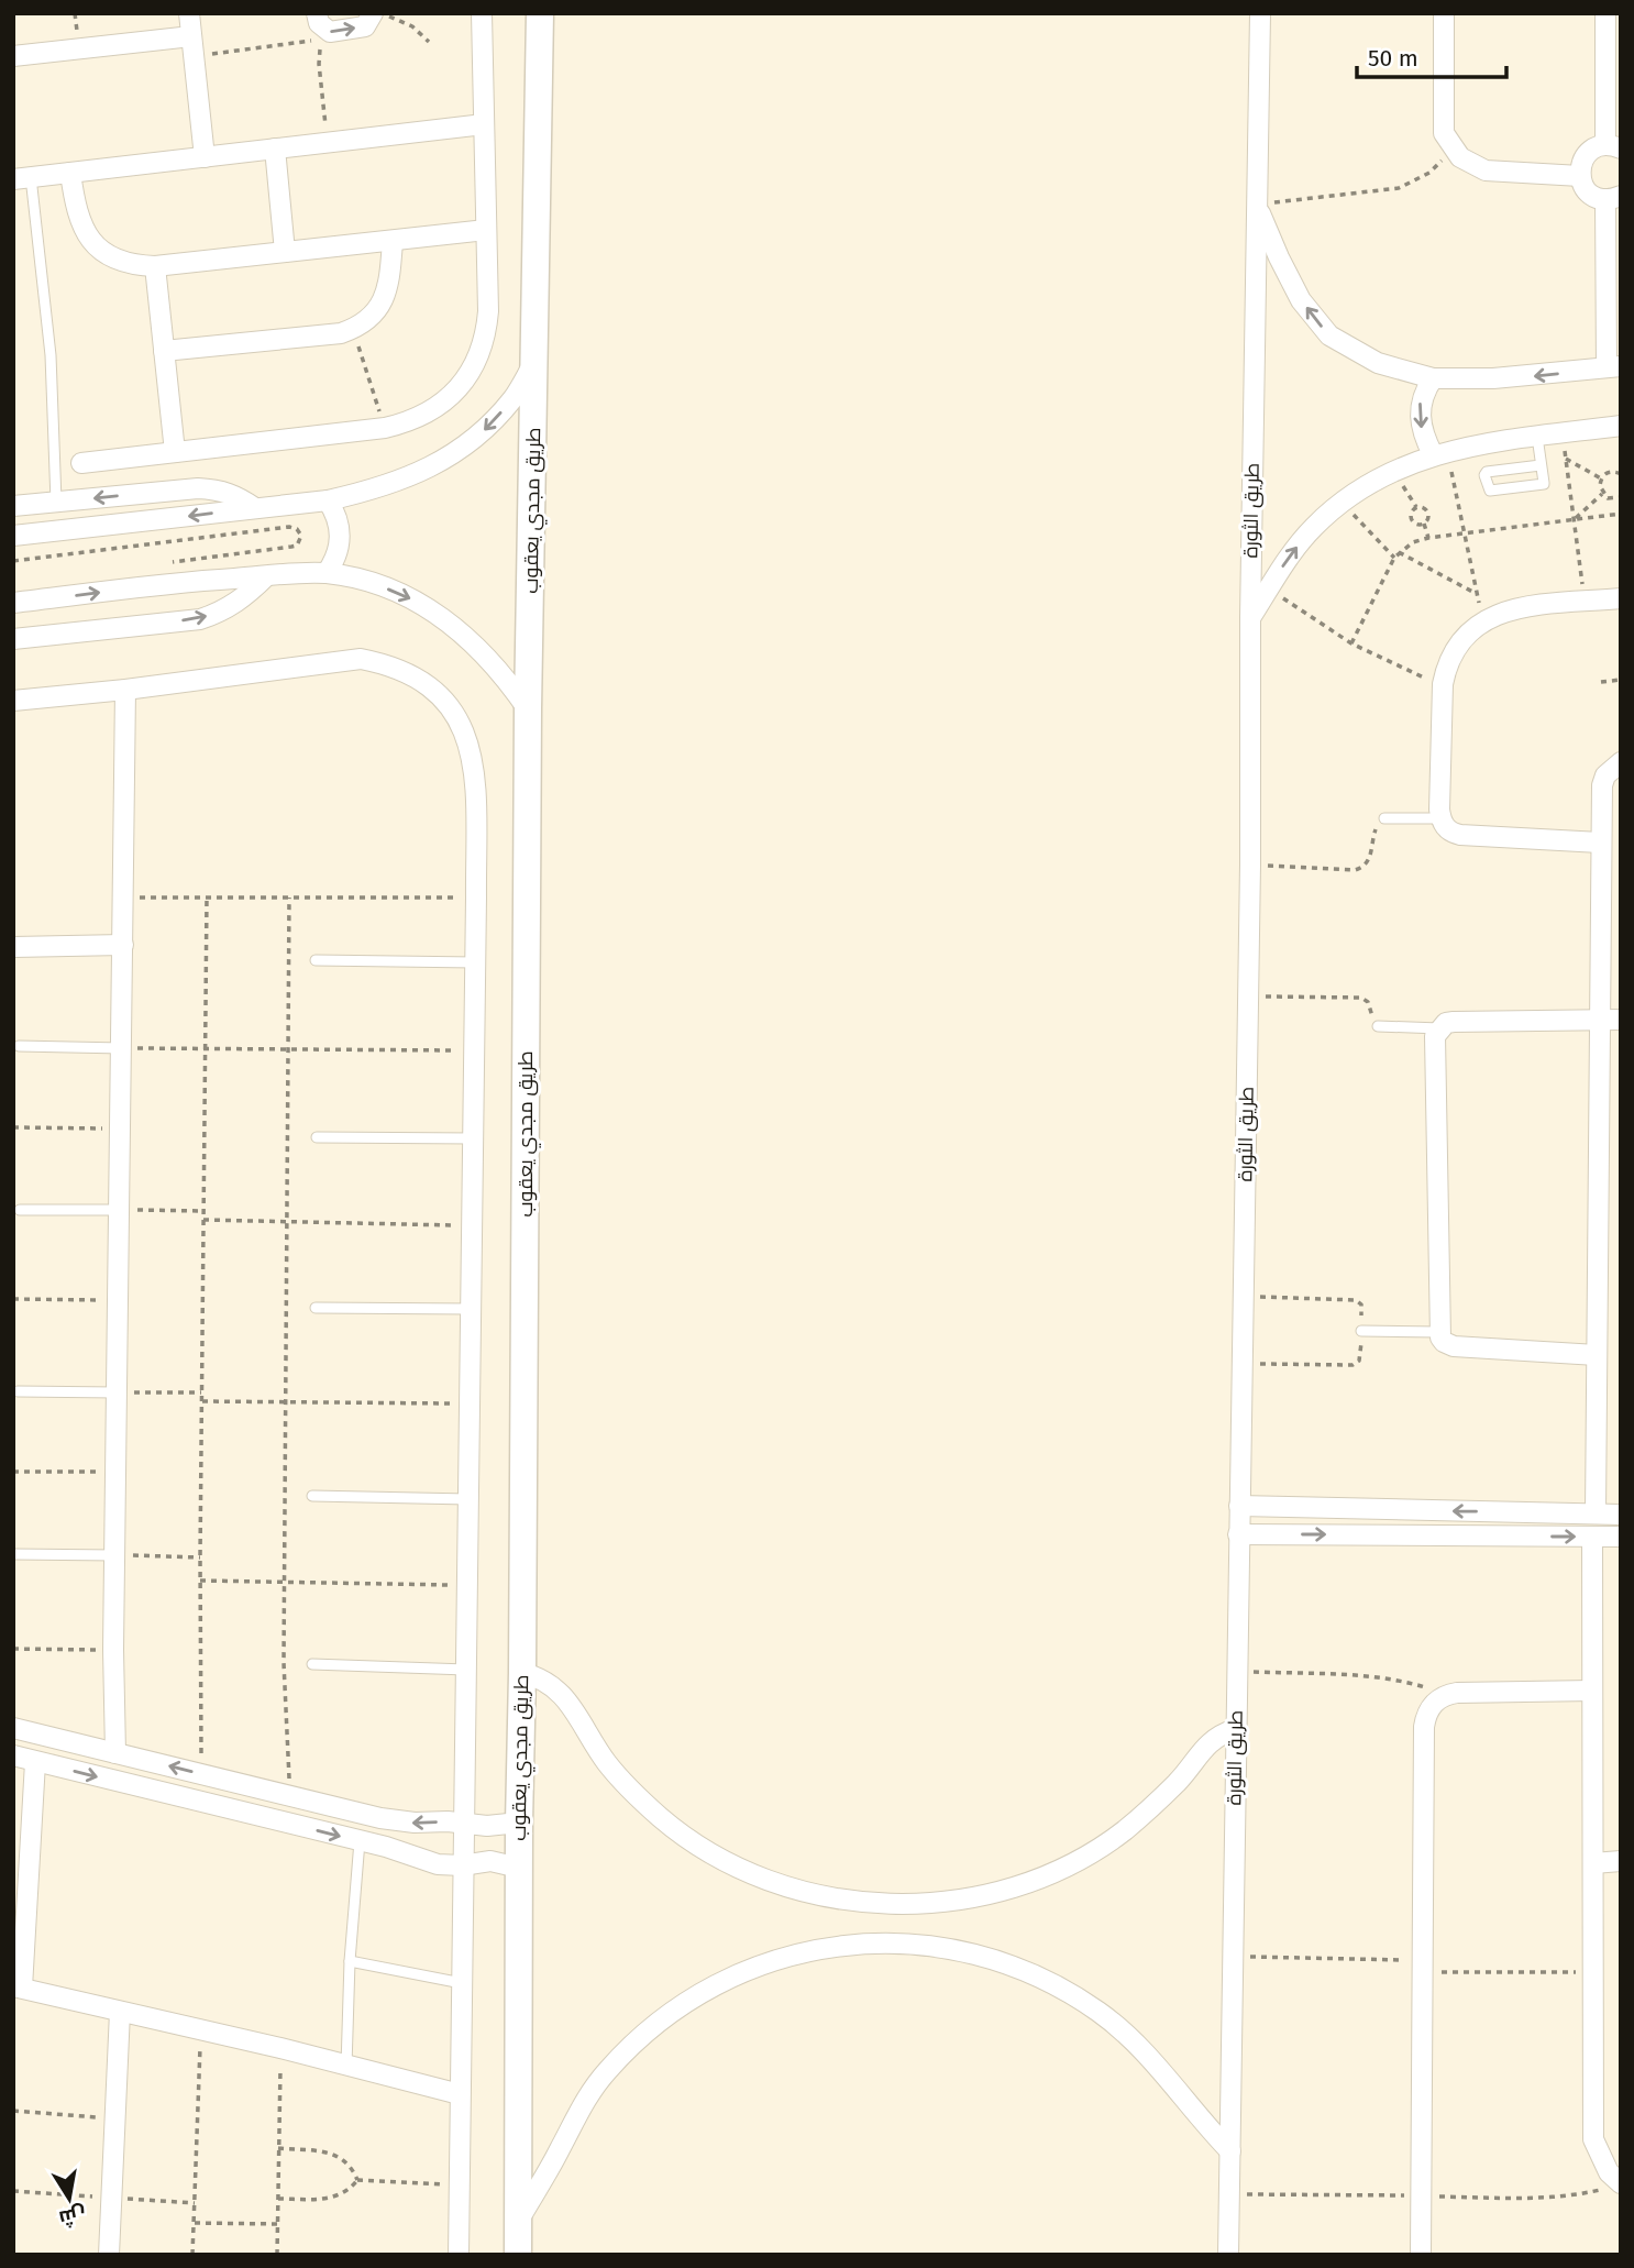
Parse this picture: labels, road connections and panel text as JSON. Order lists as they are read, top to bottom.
{
  "streets": {
    "street": ["طريق مجدي يعقوب", "طريق الثورة"]
  },
  "scale_bar": "50 m",
  "north": "bottom"
}
